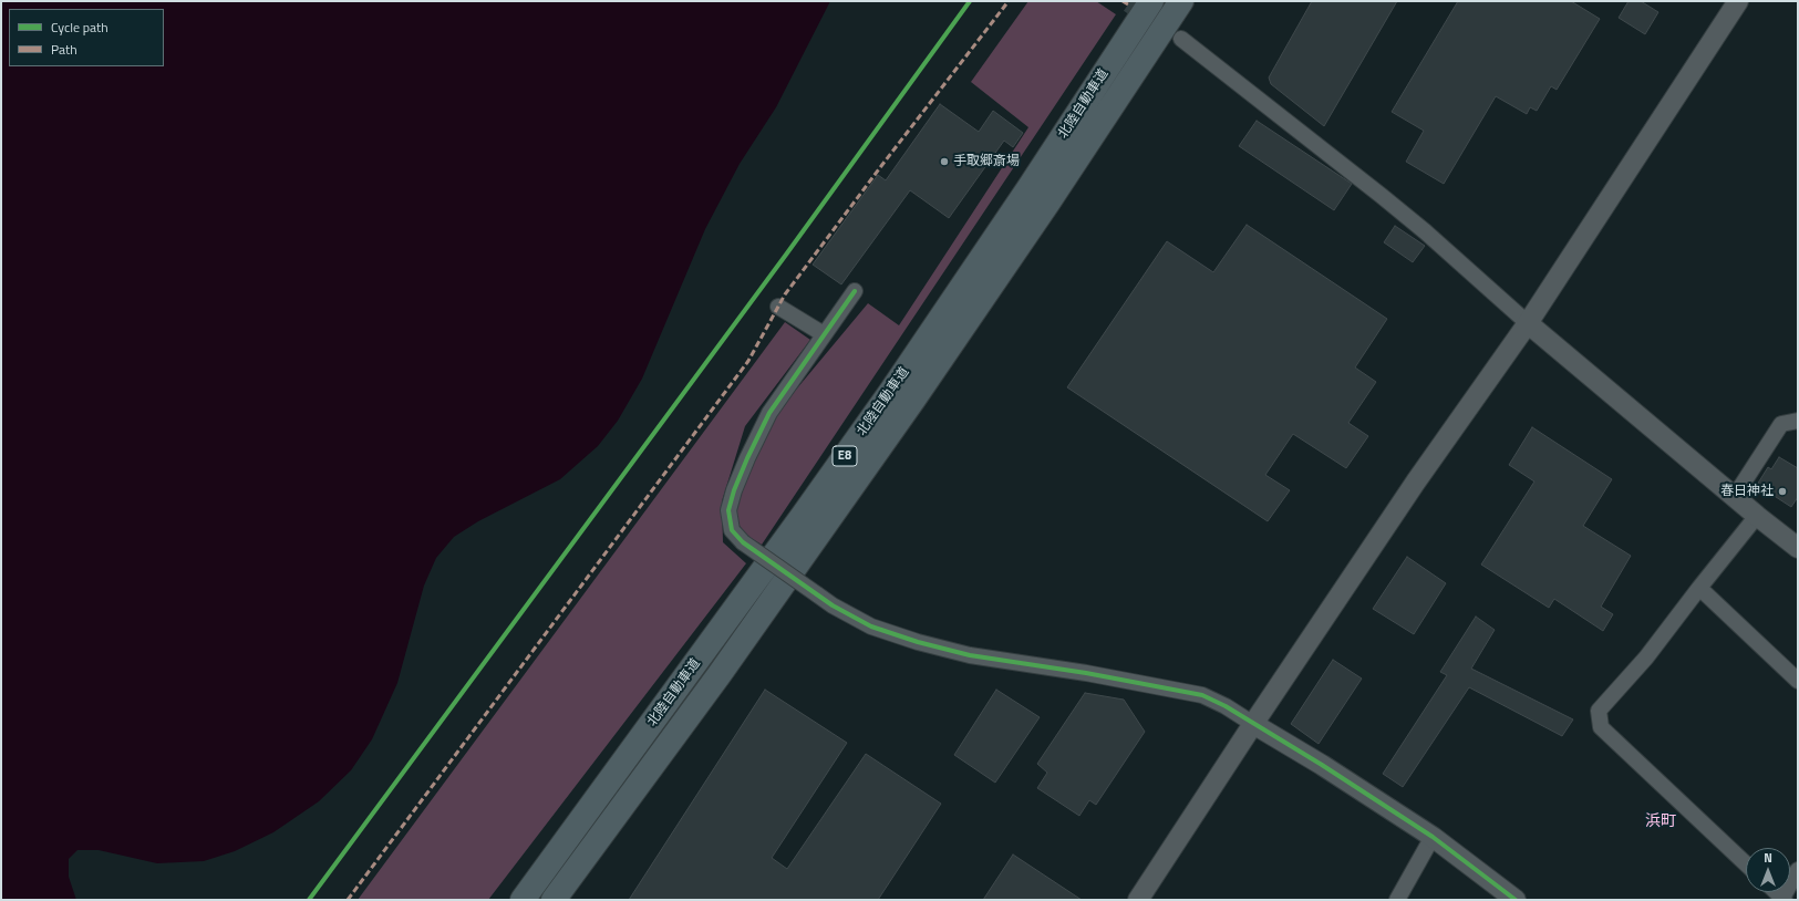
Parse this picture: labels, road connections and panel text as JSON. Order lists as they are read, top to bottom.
{
  "streets": {
    "highway": ["北陸自動車道", "E8"]
  },
  "districts": ["浜町"],
  "places": ["手取郷斎場", "春日神社"],
  "legend": ["Cycle path", "Path"],
  "north": "top"
}
